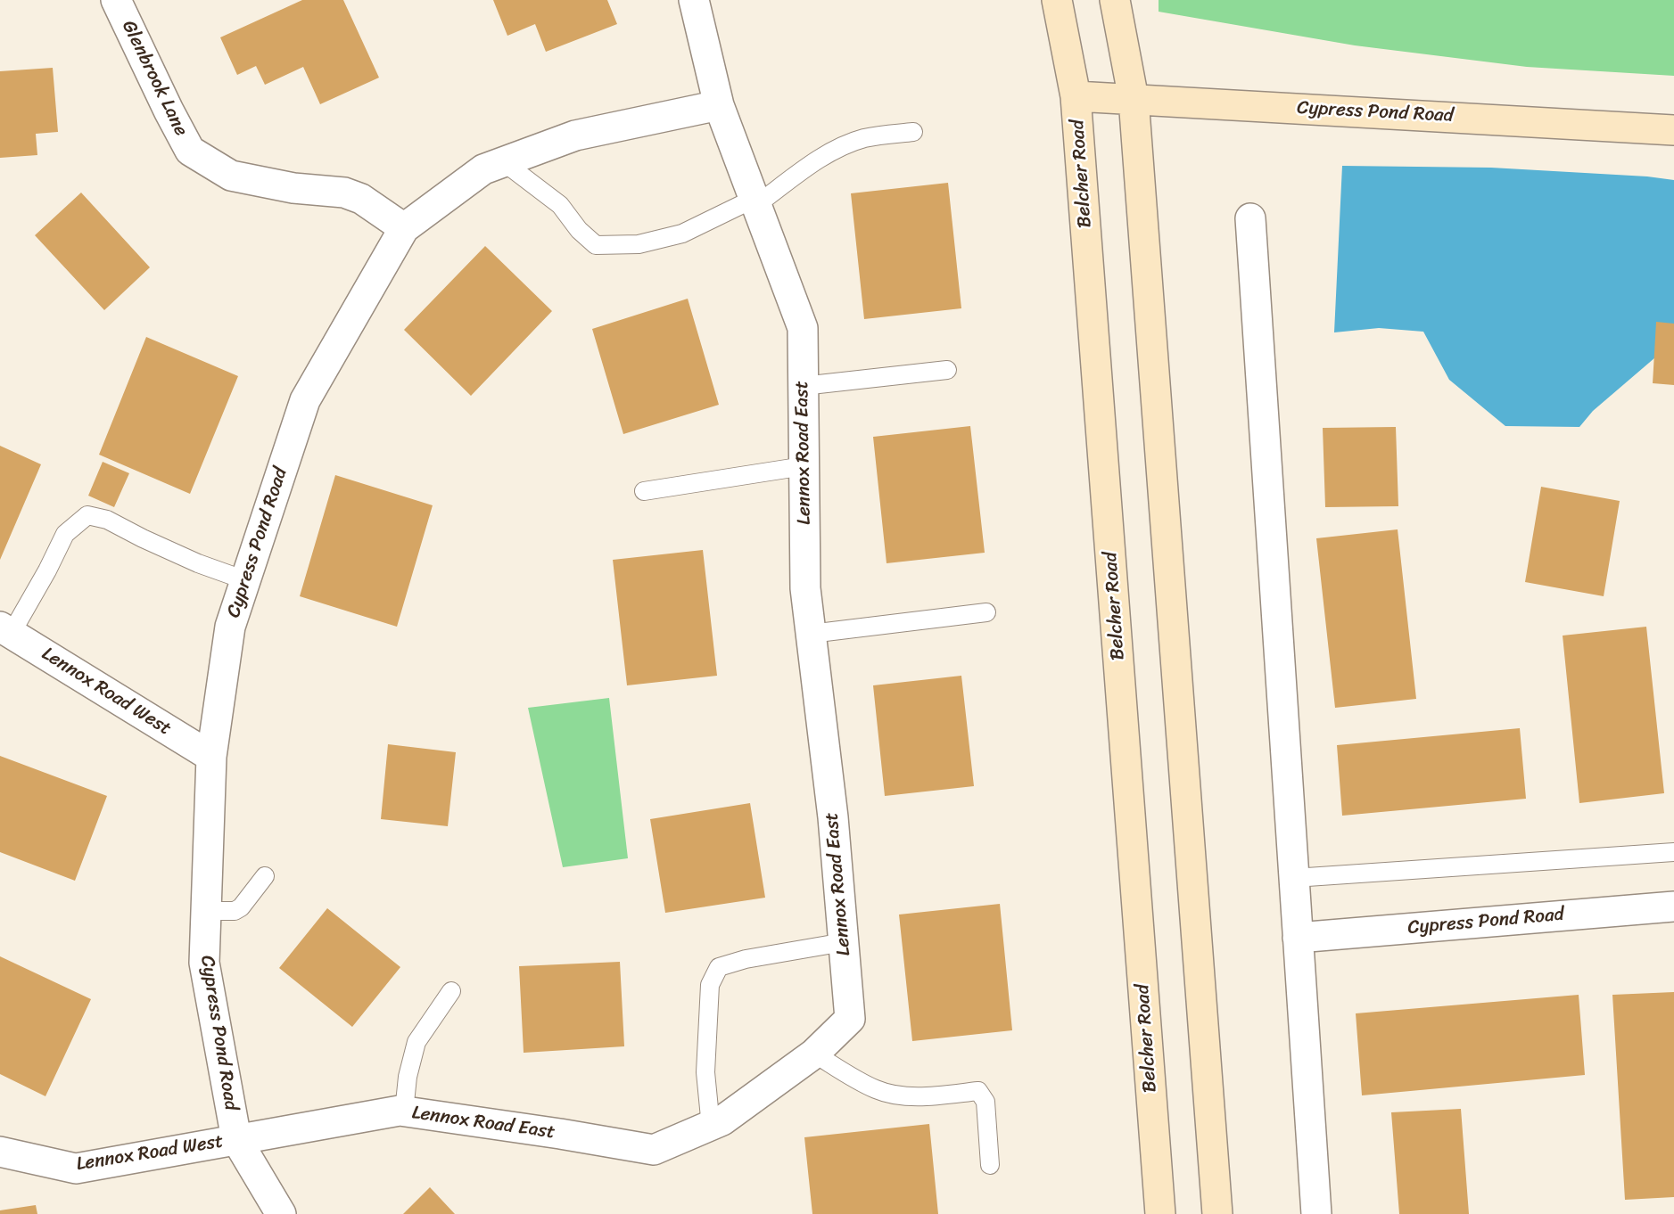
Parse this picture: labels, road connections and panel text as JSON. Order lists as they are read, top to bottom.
{
  "streets": {
    "main road": ["Cypress Pond Road", "Belcher Road"],
    "street": ["Glenbrook Lane", "Lennox Road East", "Lennox Road West"]
  },
  "crossings": [
    ["Glenbrook Lane", "Cypress Pond Road"],
    ["Cypress Pond Road", "Belcher Road"],
    ["Cypress Pond Road", "Lennox Road East"],
    ["Cypress Pond Road", "Lennox Road West"],
    ["Lennox Road East", "Lennox Road West"]
  ]
}
